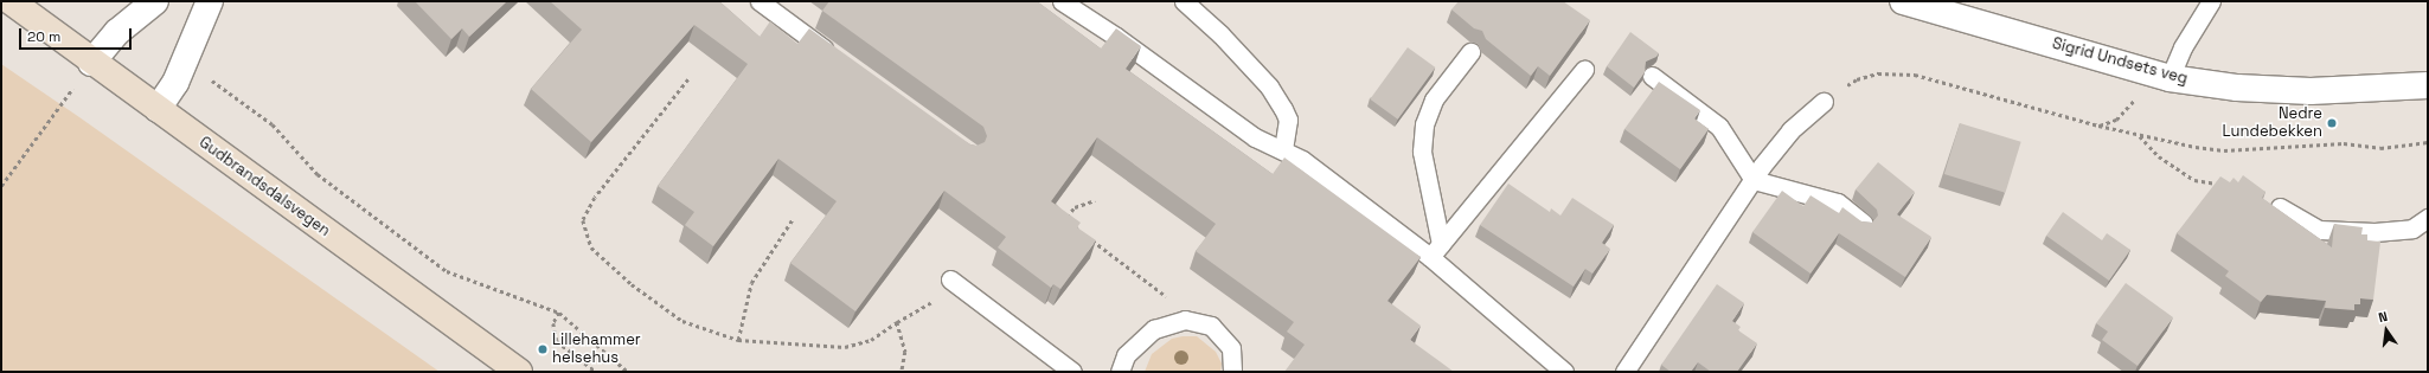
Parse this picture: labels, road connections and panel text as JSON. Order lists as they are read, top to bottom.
{
  "streets": {
    "main road": ["Gudbrandsdalsvegen"],
    "street": ["Sigrid Undsets veg"]
  },
  "places": ["Nedre Lundebekken", "Lillehammer helsehus"],
  "scale_bar": "20 m",
  "north": "top"
}
